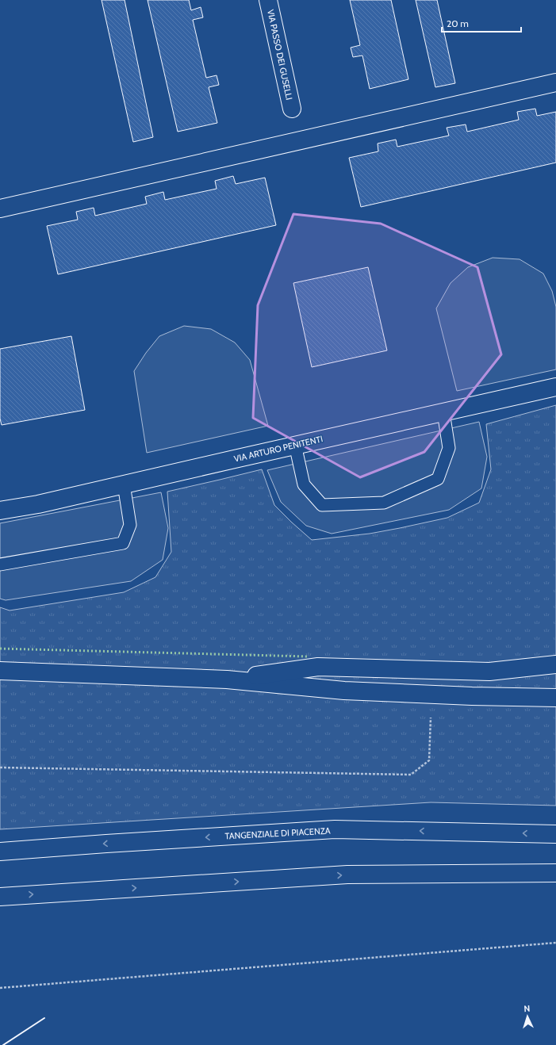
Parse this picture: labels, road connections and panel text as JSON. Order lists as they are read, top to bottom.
{
  "streets": {
    "main road": ["VIA PASSO DEI GUSELLI", "VIA ARTURO PENITENTI", "TANGENZIALE DI PIACENZA"]
  },
  "scale_bar": "20 m",
  "north": "top"
}
